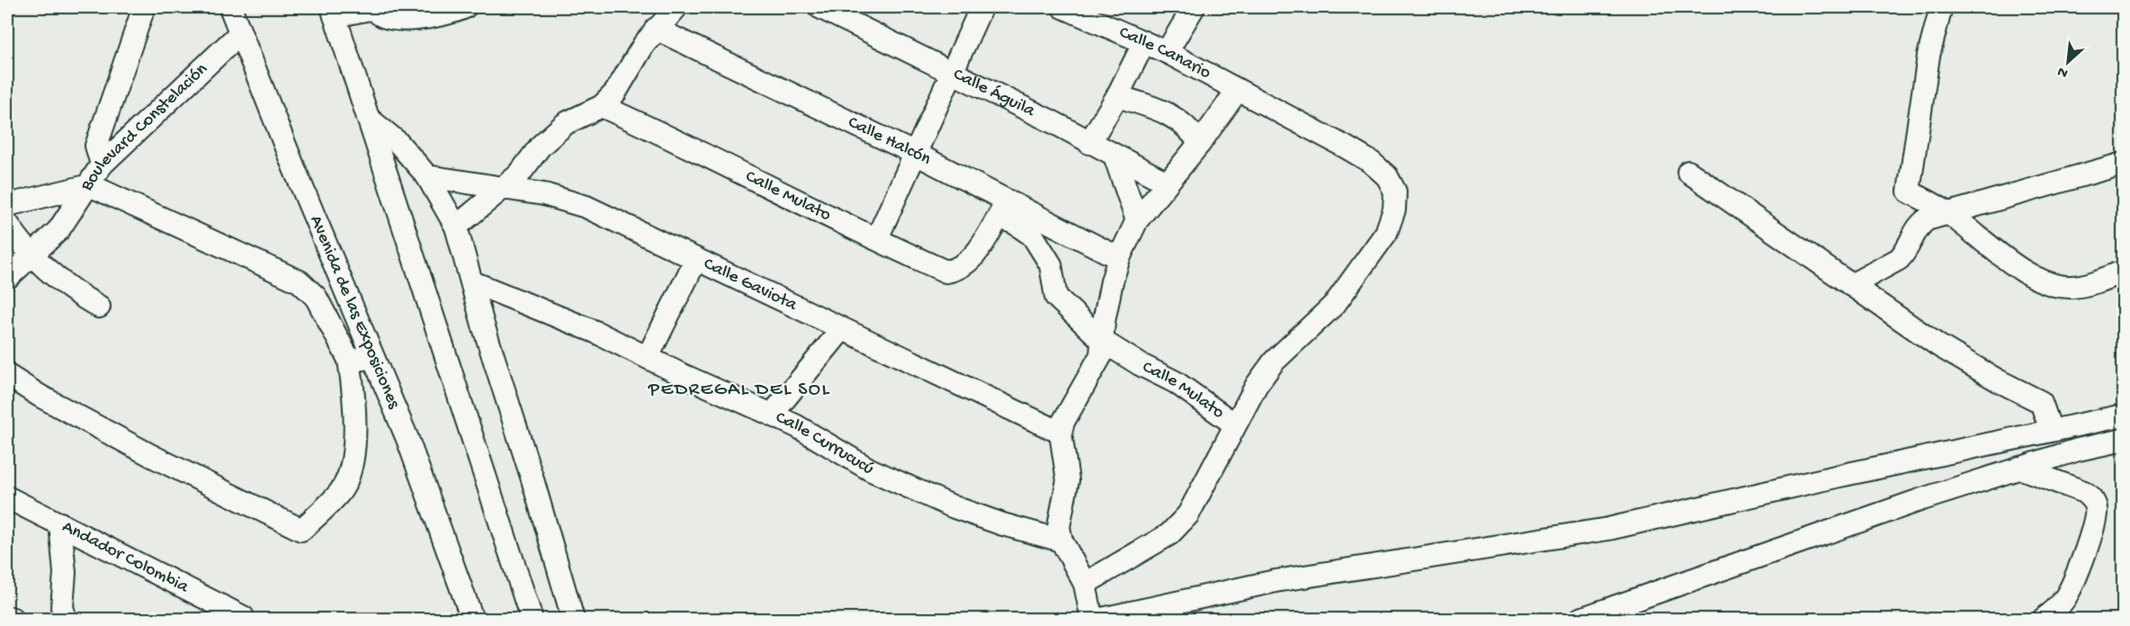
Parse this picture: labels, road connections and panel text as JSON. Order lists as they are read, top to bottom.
{
  "streets": {
    "street": [
      "Calle Canario",
      "Calle Águila",
      "Boulevard Constelación",
      "Calle Halcón",
      "Calle Mulato",
      "Calle Gaviota",
      "Avenida de las Exposiciones",
      "Calle Currucucú",
      "Andador Colombia"
    ]
  },
  "crossings": [
    ["Calle Canario", "Calle Mulato"],
    ["Boulevard Constelación", "Avenida de las Exposiciones"],
    ["Calle Halcón", "Calle Mulato"]
  ],
  "districts": ["PEDREGAL DEL SOL"],
  "north": "bottom left"
}
